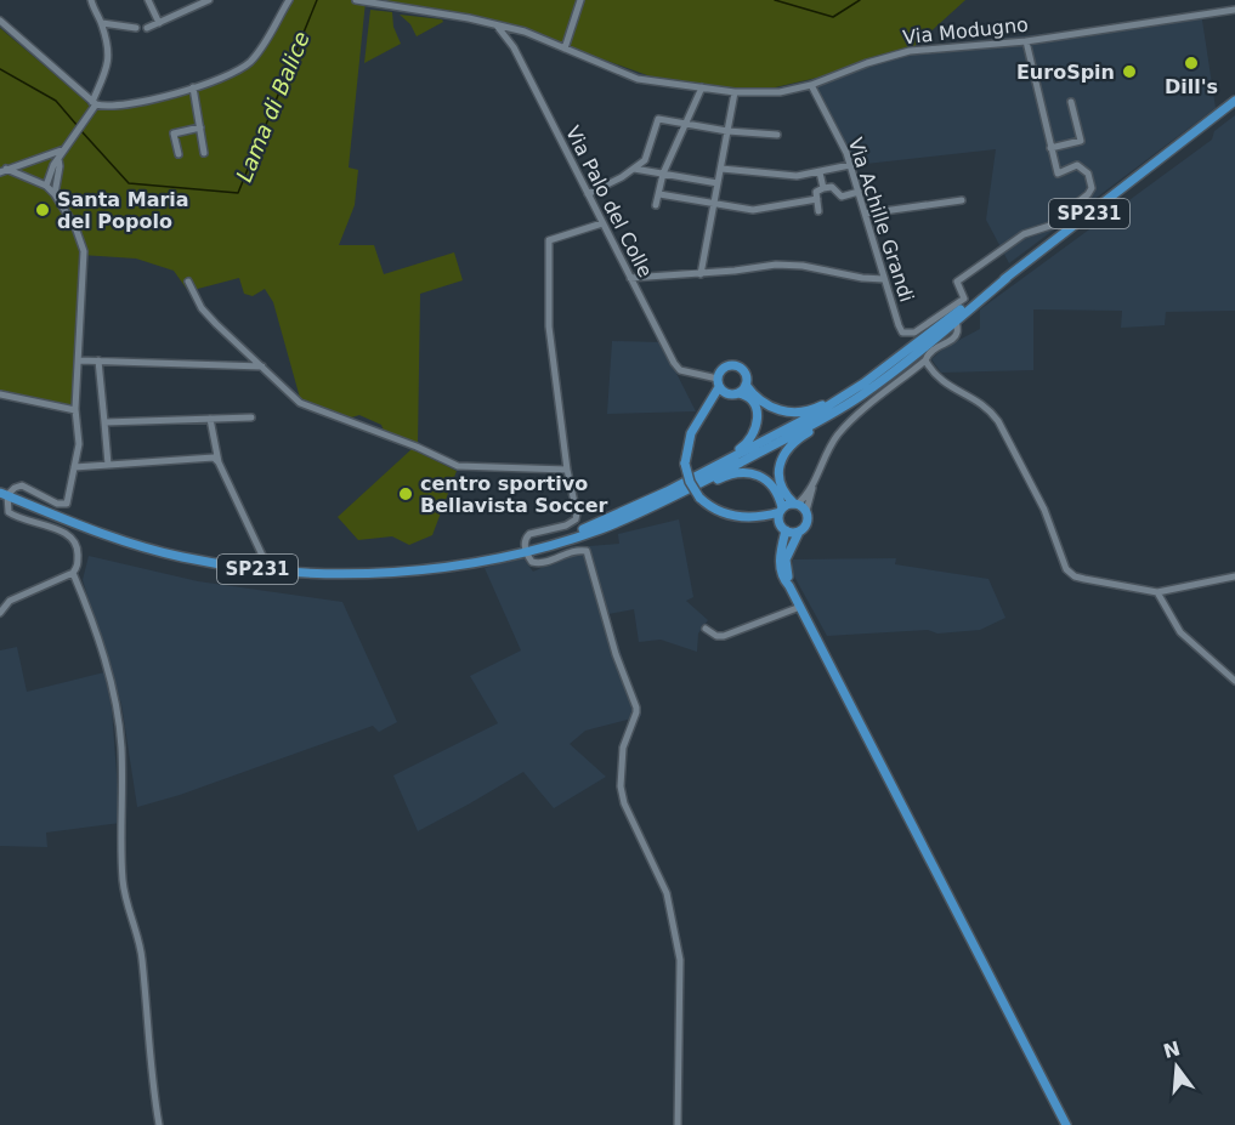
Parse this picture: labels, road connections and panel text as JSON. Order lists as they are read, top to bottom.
{
  "streets": {
    "main road": ["SP231"],
    "street": ["Via Modugno", "Via Palo del Colle", "Via Achille Grandi"]
  },
  "crossings": [
    ["Via Modugno", "Via Palo del Colle"],
    ["Via Modugno", "Via Achille Grandi"]
  ],
  "water": ["Lama di Balice"],
  "places": [
    "Dill's",
    "EuroSpin",
    "Santa Maria del Popolo",
    "centro sportivo Bellavista Soccer"
  ],
  "north": "top"
}
